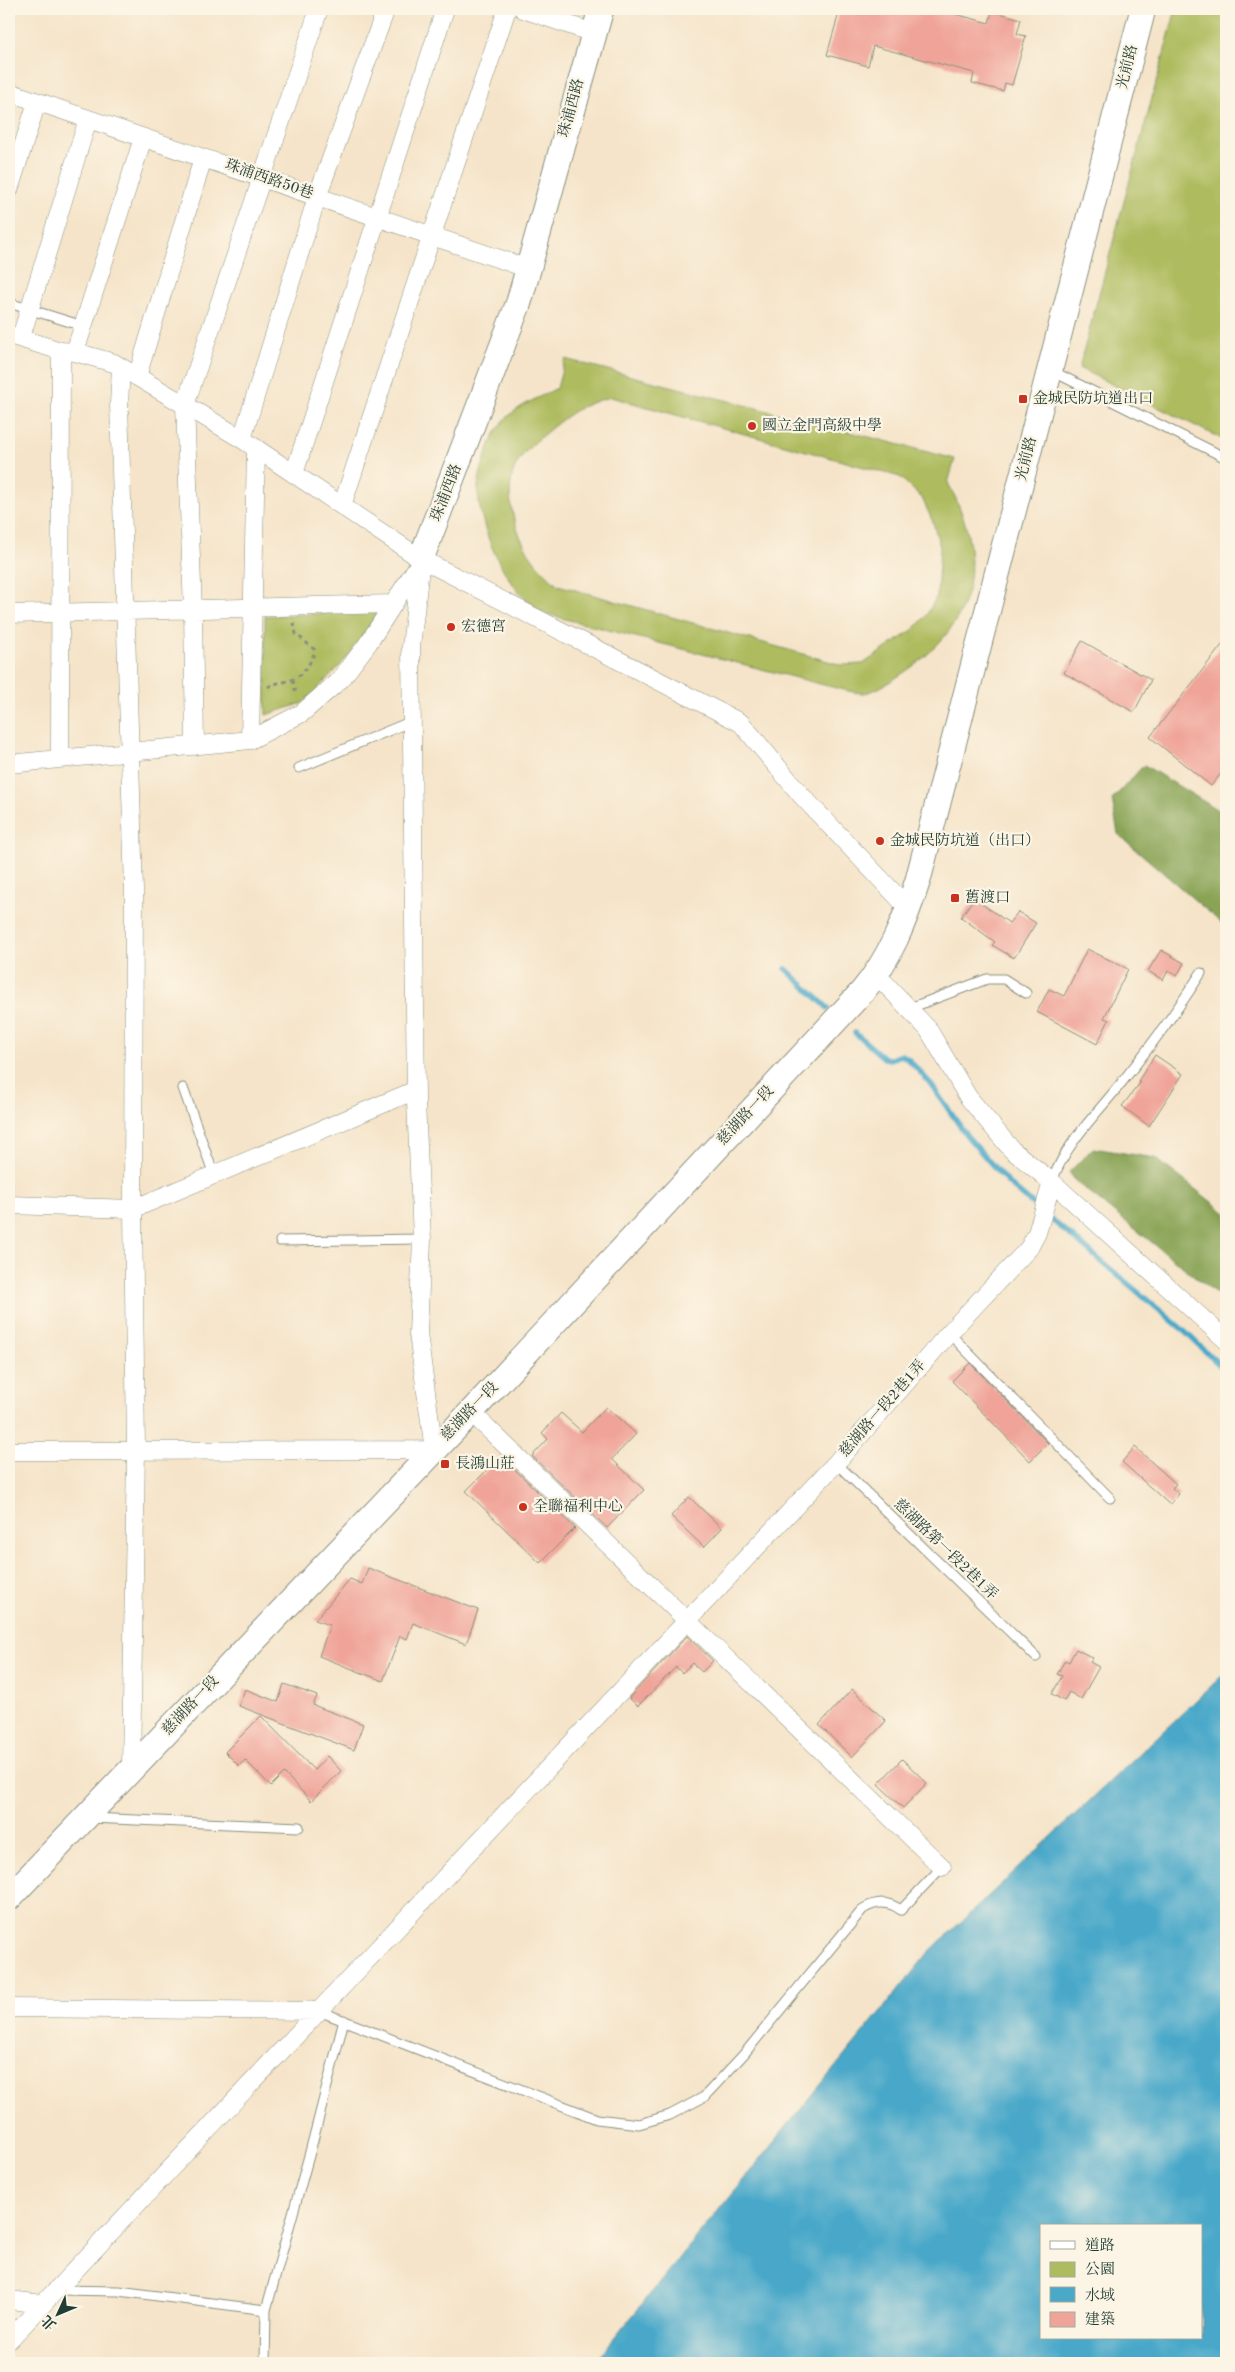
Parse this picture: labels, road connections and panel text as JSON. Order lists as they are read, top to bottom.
{
  "streets": {
    "main road": ["光前路", "珠浦西路", "慈湖路一段"],
    "street": ["珠浦西路50巷", "慈湖路一段2巷1弄"],
    "lane": ["慈湖路第一段2巷1弄"]
  },
  "crossings": [
    ["光前路", "慈湖路一段"],
    ["珠浦西路", "珠浦西路50巷"],
    ["慈湖路一段2巷1弄", "慈湖路第一段2巷1弄"]
  ],
  "places": {
    "transit": ["金城民防坑道出口", "舊渡口", "長鴻山莊"],
    "other": [
      "國立金門高級中學",
      "宏德宮",
      "金城民防坑道（出口）",
      "全聯福利中心"
    ]
  },
  "legend": [
    "道路",
    "公園",
    "水域",
    "建築"
  ],
  "north": "bottom left"
}
